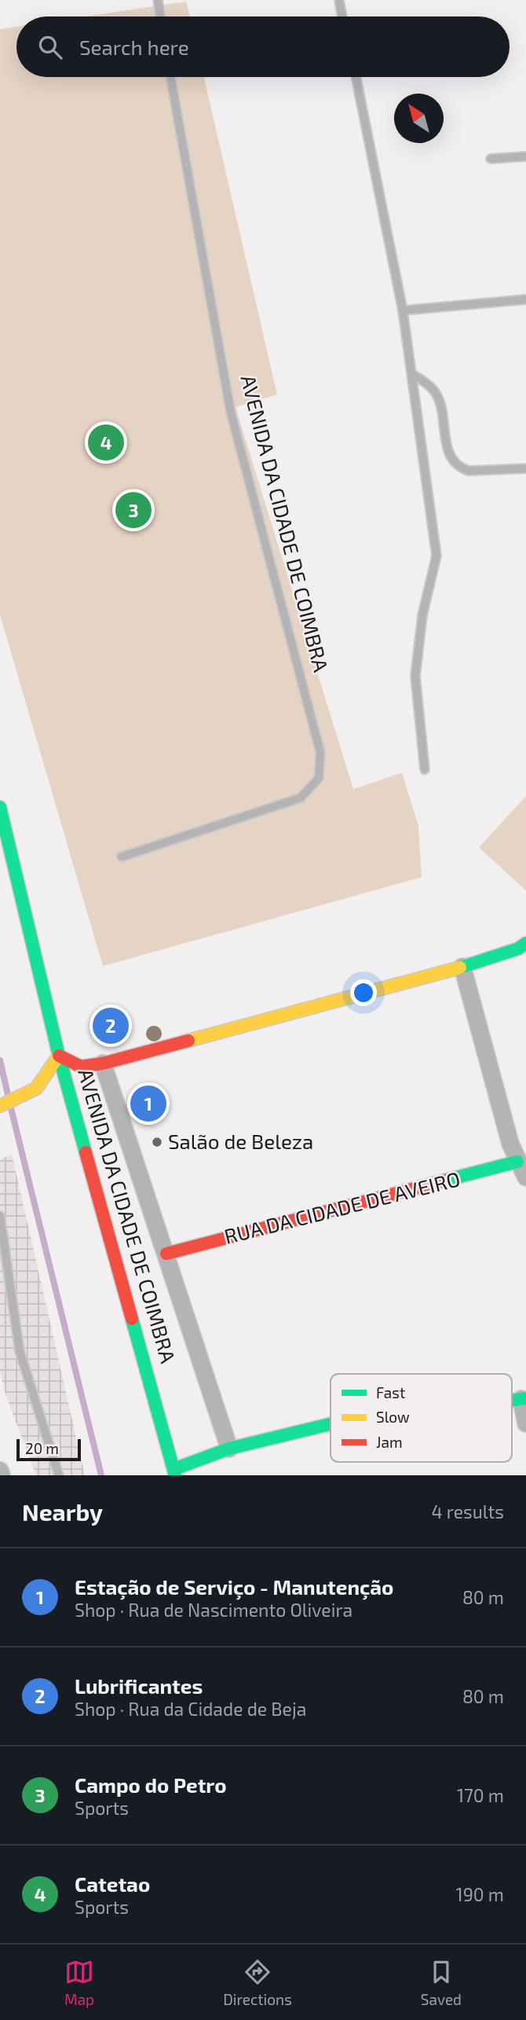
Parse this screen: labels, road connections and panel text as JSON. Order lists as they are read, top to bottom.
{
  "streets": {
    "street": ["AVENIDA DA CIDADE DE COIMBRA", "RUA DA CIDADE DE AVEIRO"]
  },
  "places": ["Salão de Beleza"],
  "legend": ["Fast", "Slow", "Jam"],
  "scale_bar": "20 m",
  "north": "top left",
  "page": {
    "search": "Search here",
    "pins": [
      "4",
      "3",
      "2",
      "1"
    ],
    "scale": "20 m",
    "heading": ["Nearby", "4 results"],
    "list": [
      {
        "mark": "1",
        "name": "Estação de Serviço - Manutenção",
        "note": "Shop · Rua de Nascimento Oliveira",
        "value": "80 m"
      },
      {
        "mark": "2",
        "name": "Lubrificantes",
        "note": "Shop · Rua da Cidade de Beja",
        "value": "80 m"
      },
      {
        "mark": "3",
        "name": "Campo do Petro",
        "note": "Sports",
        "value": "170 m"
      },
      {
        "mark": "4",
        "name": "Catetao",
        "note": "Sports",
        "value": "190 m"
      }
    ],
    "nav": ["Map", "Directions", "Saved"]
  }
}
